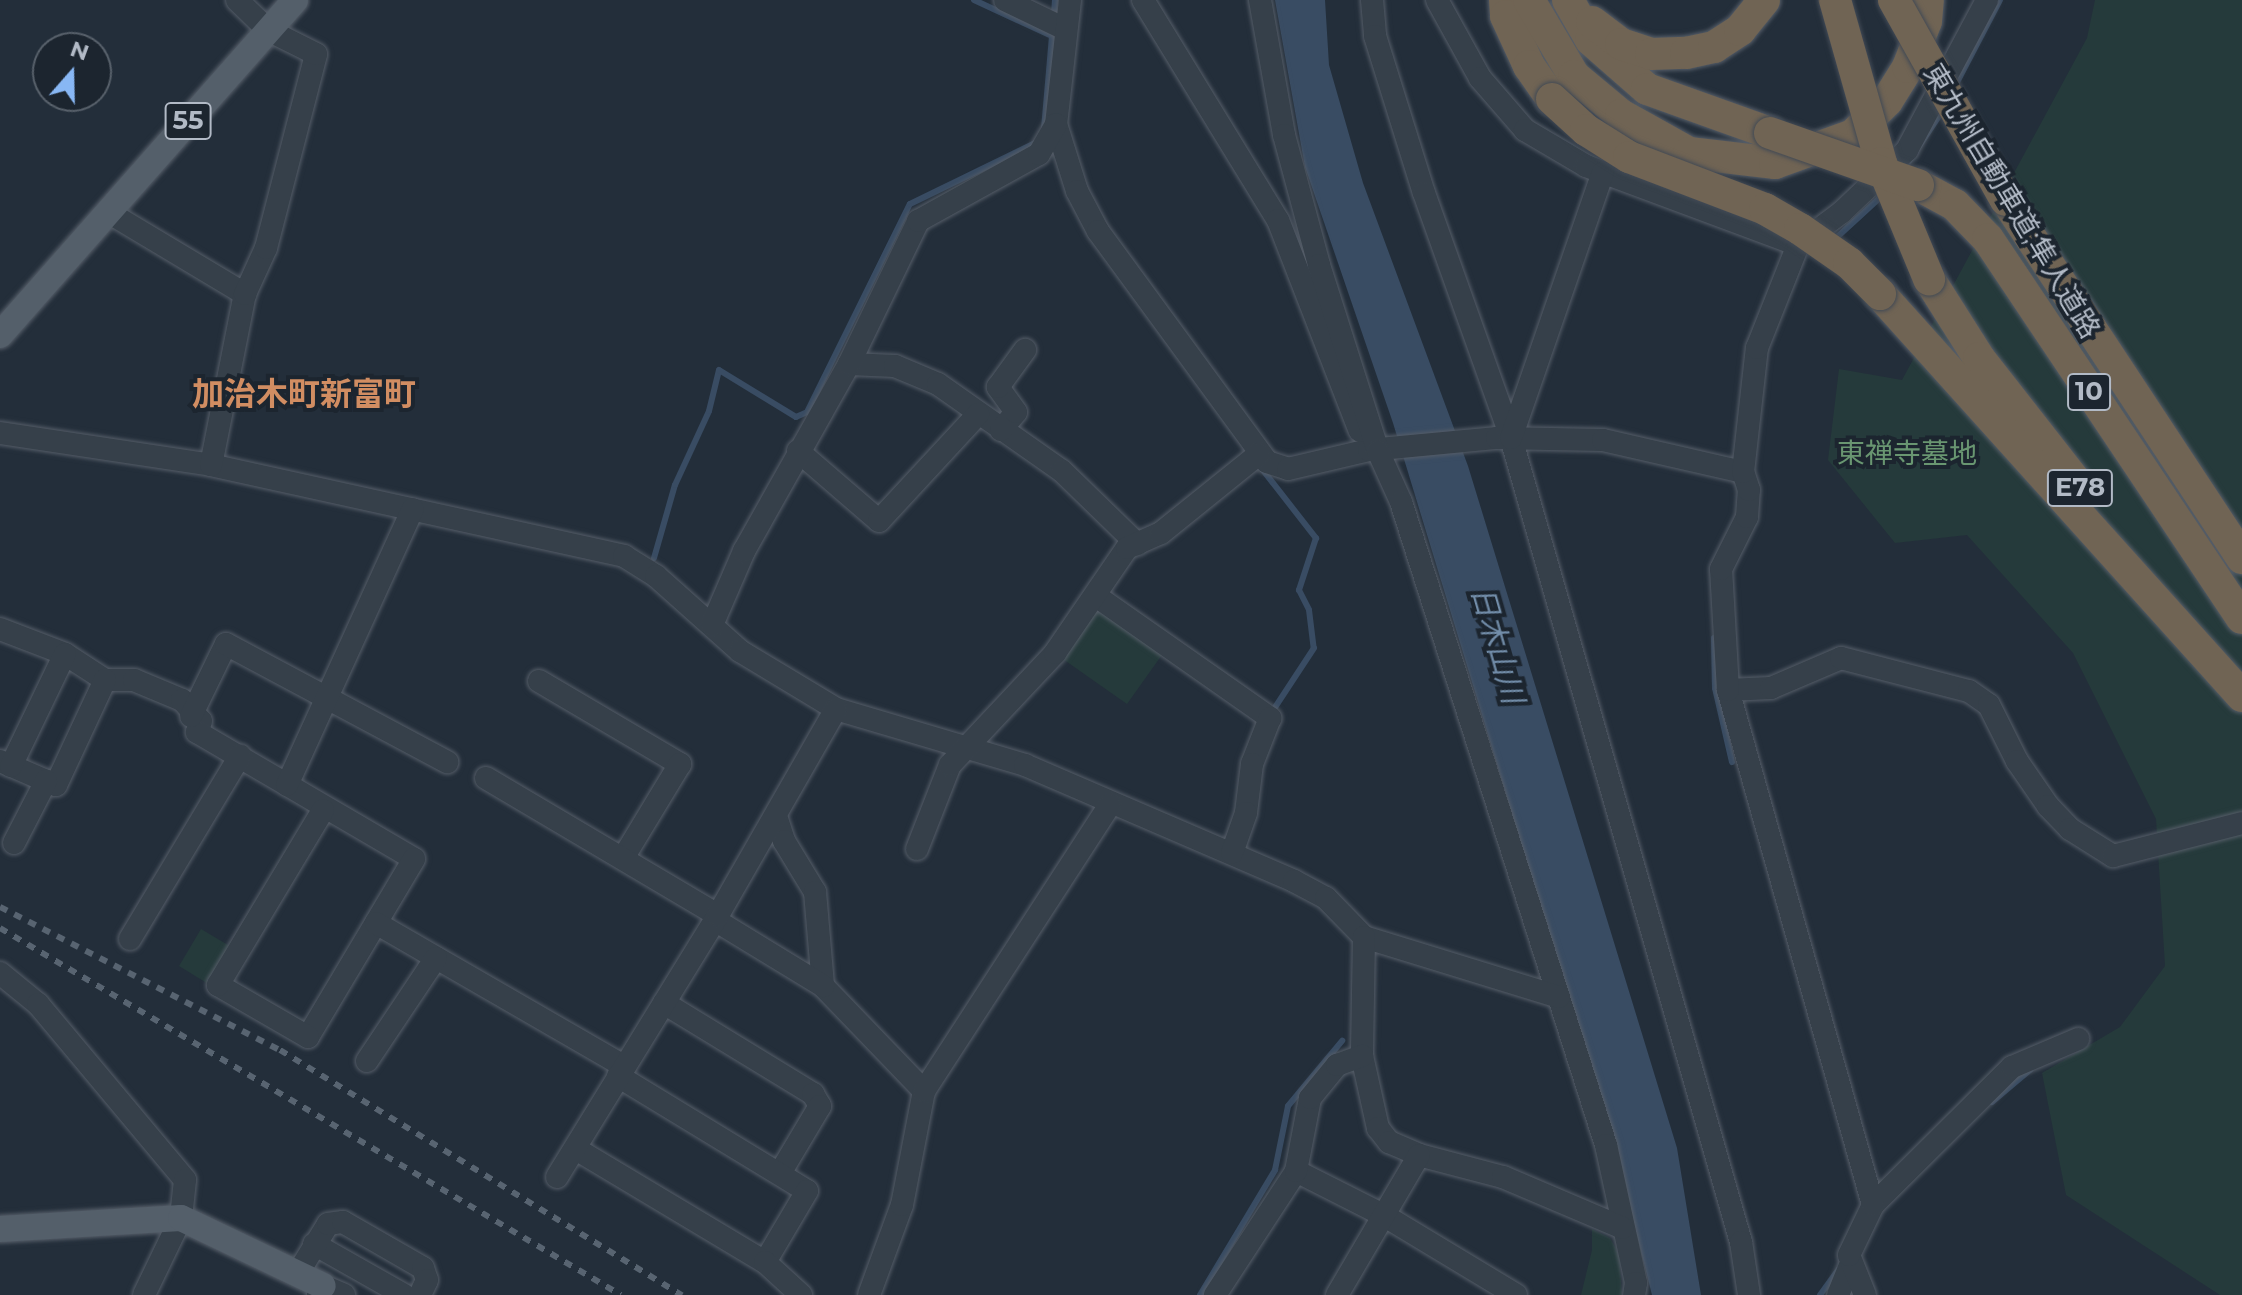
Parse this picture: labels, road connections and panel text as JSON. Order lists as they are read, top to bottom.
{
  "streets": {
    "highway": ["東九州自動車道;隼人道路", "10", "E78"],
    "main road": ["55"]
  },
  "districts": ["加治木町新富町"],
  "water": ["日木山川"],
  "parks": ["東禅寺墓地"],
  "north": "top"
}
